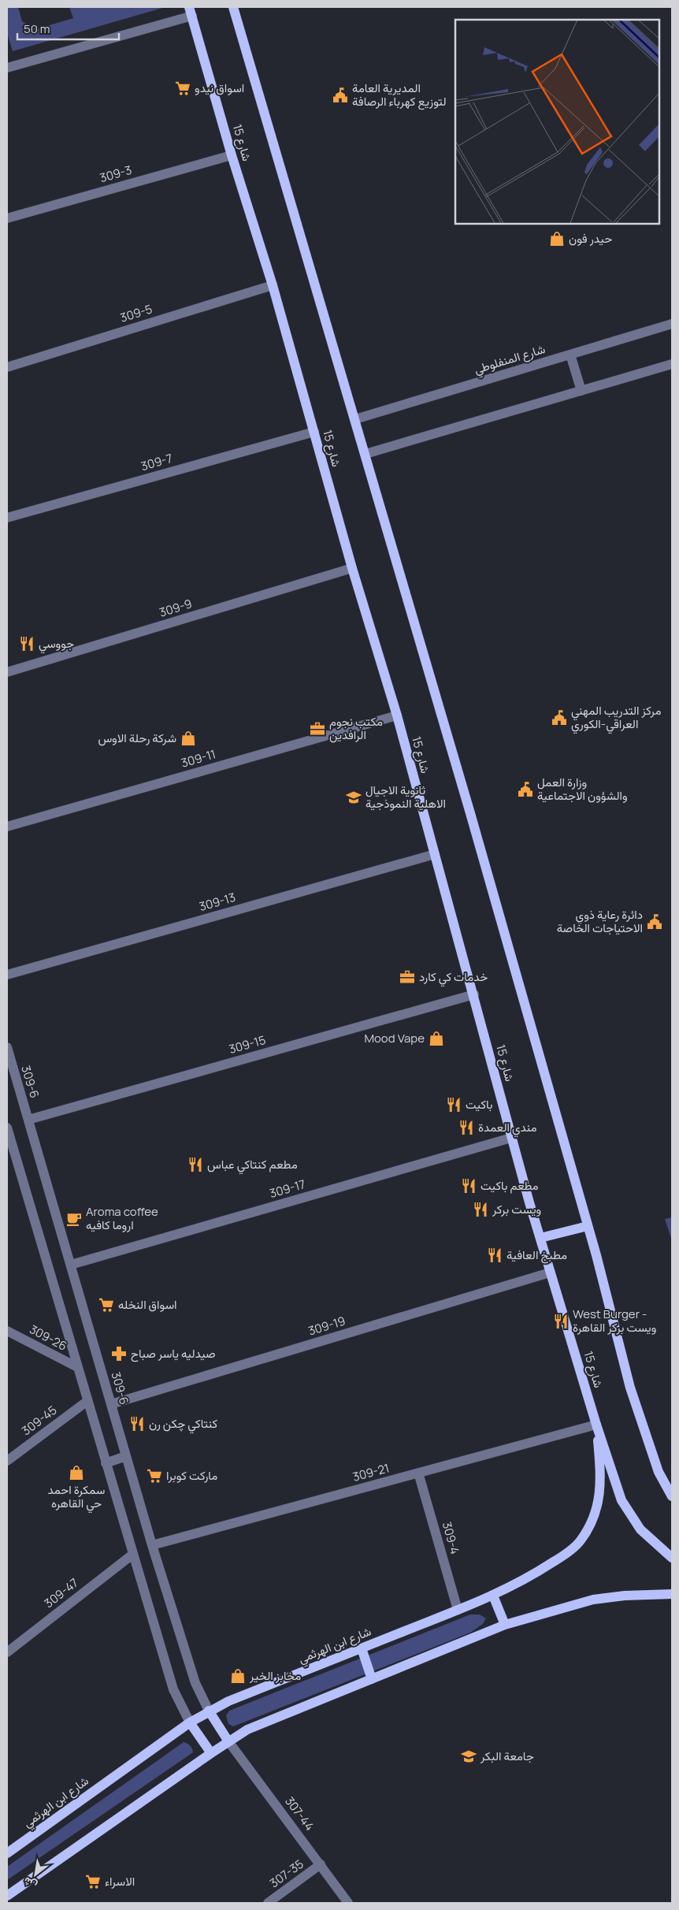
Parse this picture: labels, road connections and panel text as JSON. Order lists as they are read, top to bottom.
{
  "streets": {
    "main road": ["شارع 15", "شارع ابن الهرثمي"],
    "street": [
      "309-3",
      "309-5",
      "شارع المنفلوطي",
      "309-7",
      "309-9",
      "309-11",
      "309-13",
      "309-15",
      "309-6",
      "309-17",
      "309-19",
      "309-26",
      "309-45",
      "309-21",
      "309-4",
      "309-47",
      "307-44",
      "307-35"
    ]
  },
  "crossings": [
    ["شارع 15", "309-3"],
    ["شارع 15", "309-5"],
    ["شارع 15", "309-7"],
    ["شارع 15", "309-9"],
    ["شارع 15", "309-11"],
    ["شارع 15", "309-13"],
    ["شارع 15", "309-15"],
    ["شارع 15", "309-17"],
    ["شارع 15", "309-19"],
    ["شارع 15", "309-21"],
    ["شارع 15", "شارع ابن الهرثمي"],
    ["309-15", "309-6"],
    ["309-6", "309-17"],
    ["309-6", "309-19"],
    ["309-6", "309-21"],
    ["309-6", "شارع ابن الهرثمي"],
    ["309-21", "309-4"],
    ["309-21", "شارع ابن الهرثمي"],
    ["309-4", "شارع ابن الهرثمي"],
    ["307-44", "307-35"]
  ],
  "places": {
    "supermarket": [
      "اسواق نيدو",
      "اسواق النخله",
      "ماركت كوبرا",
      "اﻻسراء"
    ],
    "public building": [
      "المديرية العامة لتوزيع كهرباء الرصافة",
      "مركز التدريب المهني العراقي-الكوري",
      "وزارة العمل والشؤون الاجتماعية",
      "دائرة رعاية ذوي الاحتياجات الخاصة"
    ],
    "shop": [
      "حيدر فون",
      "شركة رحلة الاوس",
      "Mood Vape",
      "سمكرة احمد حي القاهره",
      "مخابز الخير"
    ],
    "restaurant": [
      "جووسي",
      "باكيت",
      "مندي العمدة",
      "مطعم كنتاكي عباس",
      "مطعم باكيت",
      "ويست بركر",
      "مطبخ العافية",
      "West Burger - ويست بركر القاهرة",
      "كنتاكي چكن رن"
    ],
    "office": ["مكتب نجوم الرافدين", "خدمات كي كارد"],
    "school or university": ["ثانوية الاجيال الاهلية النموذجية", "جامعة البكر"],
    "cafe": ["Aroma coffee اروما كافيه"],
    "pharmacy": ["صيدليه ياسر صباح"]
  },
  "scale_bar": "50 m",
  "north": "bottom left"
}
